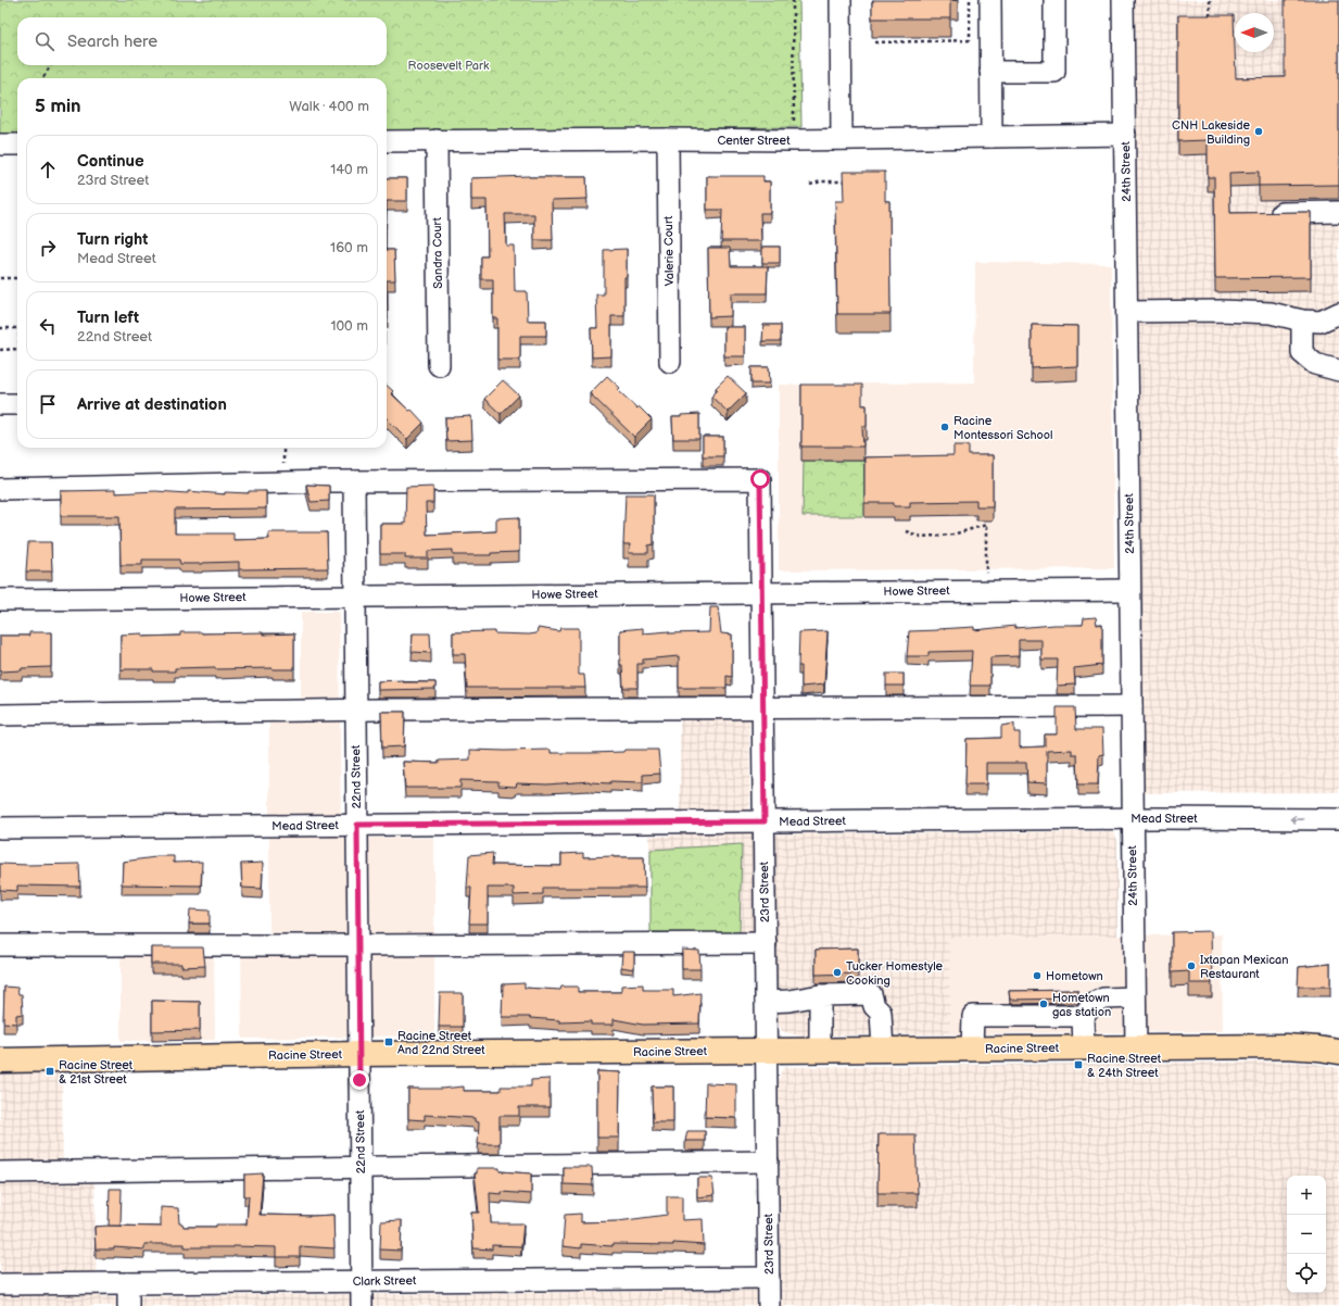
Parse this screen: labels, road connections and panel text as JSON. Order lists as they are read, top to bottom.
{
  "streets": {
    "main road": ["Racine Street"],
    "street": [
      "Center Street",
      "24th Street",
      "Valerie Court",
      "Sandra Court",
      "Howe Street",
      "22nd Street",
      "Mead Street",
      "23rd Street",
      "Clark Street"
    ]
  },
  "crossings": [
    ["Center Street", "24th Street"],
    ["Center Street", "Valerie Court"],
    ["Center Street", "Sandra Court"],
    ["24th Street", "Howe Street"],
    ["24th Street", "Mead Street"],
    ["24th Street", "Racine Street"],
    ["Howe Street", "22nd Street"],
    ["Howe Street", "23rd Street"],
    ["22nd Street", "Mead Street"],
    ["22nd Street", "23rd Street"],
    ["22nd Street", "Racine Street"],
    ["22nd Street", "Clark Street"],
    ["Mead Street", "23rd Street"],
    ["23rd Street", "Racine Street"],
    ["23rd Street", "Clark Street"]
  ],
  "parks": ["Roosevelt Park"],
  "places": {
    "other": [
      "CNH Lakeside Building",
      "Racine Montessori School",
      "Ixtapan Mexican Restaurant",
      "Tucker Homestyle Cooking",
      "Hometown",
      "Hometown gas station"
    ],
    "transit": ["Racine Street And 22nd Street", "Racine Street & 24th Street", "Racine Street & 21st Street"]
  },
  "north": "left",
  "page": {
    "search": "Search here",
    "heading": ["5 min", "Walk · 400 m"],
    "list": [
      ["Continue", "23rd Street", "140 m"],
      ["Turn right", "Mead Street", "160 m"],
      ["Turn left", "22nd Street", "100 m"],
      "Arrive at destination"
    ],
    "map_buttons": ["+", "−"]
  }
}
